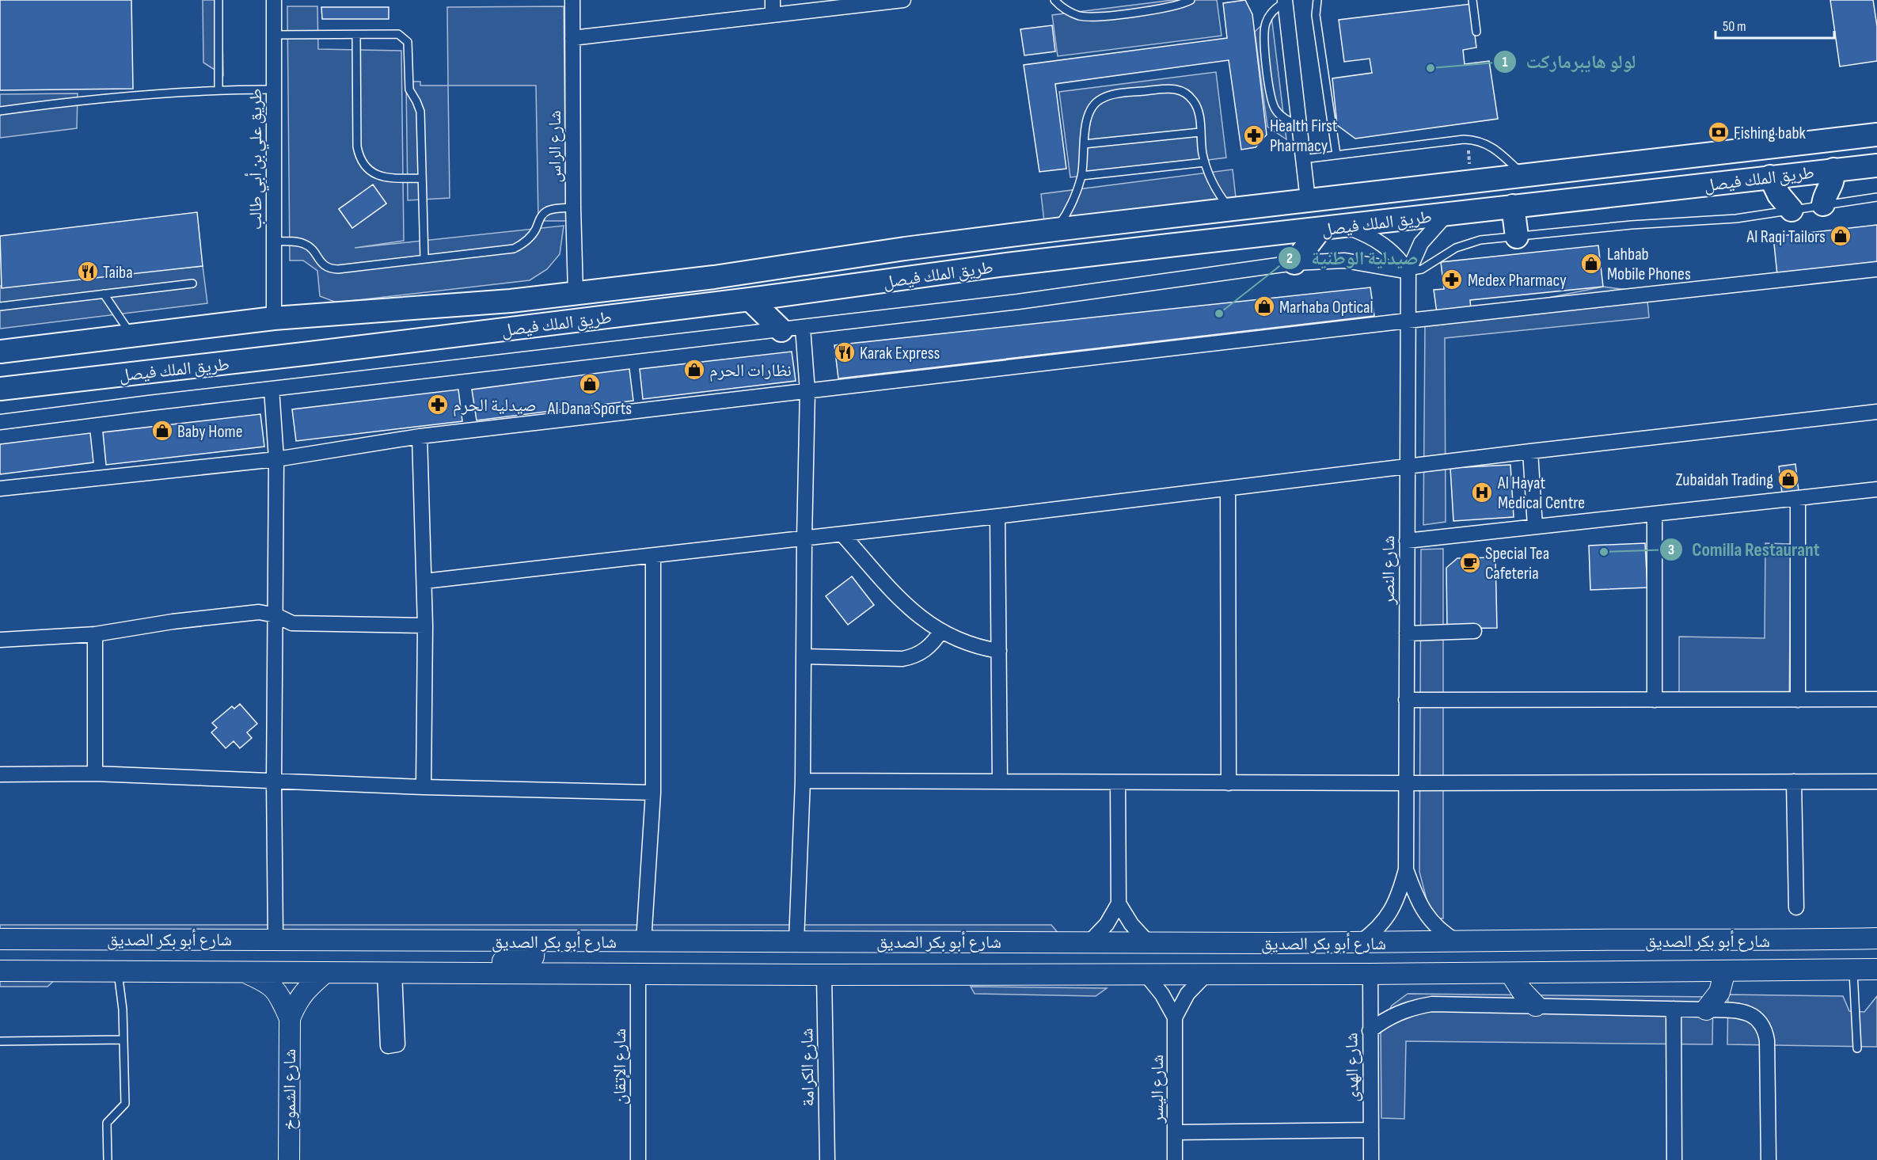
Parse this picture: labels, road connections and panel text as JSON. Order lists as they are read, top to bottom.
{
  "streets": {
    "main road": ["طريق الملك فيصل"],
    "street": [
      "شارع الراس",
      "طريق علي بن أبي طالب",
      "شارع النصر",
      "شارع أبو بكر الصديق",
      "شارع الإتقان",
      "شارع الكرامة",
      "شارع الهدى",
      "شارع اليسر",
      "شارع الشموخ"
    ]
  },
  "crossings": [
    ["شارع الراس", "طريق الملك فيصل"],
    ["طريق علي بن أبي طالب", "طريق الملك فيصل"],
    ["طريق الملك فيصل", "شارع النصر"],
    ["شارع النصر", "شارع أبو بكر الصديق"],
    ["شارع أبو بكر الصديق", "شارع الإتقان"],
    ["شارع أبو بكر الصديق", "شارع الكرامة"],
    ["شارع أبو بكر الصديق", "شارع الهدى"],
    ["شارع أبو بكر الصديق", "شارع اليسر"],
    ["شارع أبو بكر الصديق", "شارع الشموخ"]
  ],
  "places": {
    "other": ["لولو هايبرماركت", "صيدلية الوطنية", "Comilla Restaurant"],
    "bank": ["Fishing babk"],
    "pharmacy": ["Health First Pharmacy", "Medex Pharmacy", "صيدلية الحرم"],
    "shop": [
      "Al Raqi Tailors",
      "Lahbab Mobile Phones",
      "Marhaba Optical",
      "نظارات الحرم",
      "Al Dana Sports",
      "Baby Home",
      "Zubaidah Trading"
    ],
    "restaurant": ["Taiba", "Karak Express"],
    "hospital": ["Al Hayat Medical Centre"],
    "cafe": ["Special Tea Cafeteria"]
  },
  "scale_bar": "50 m"
}
